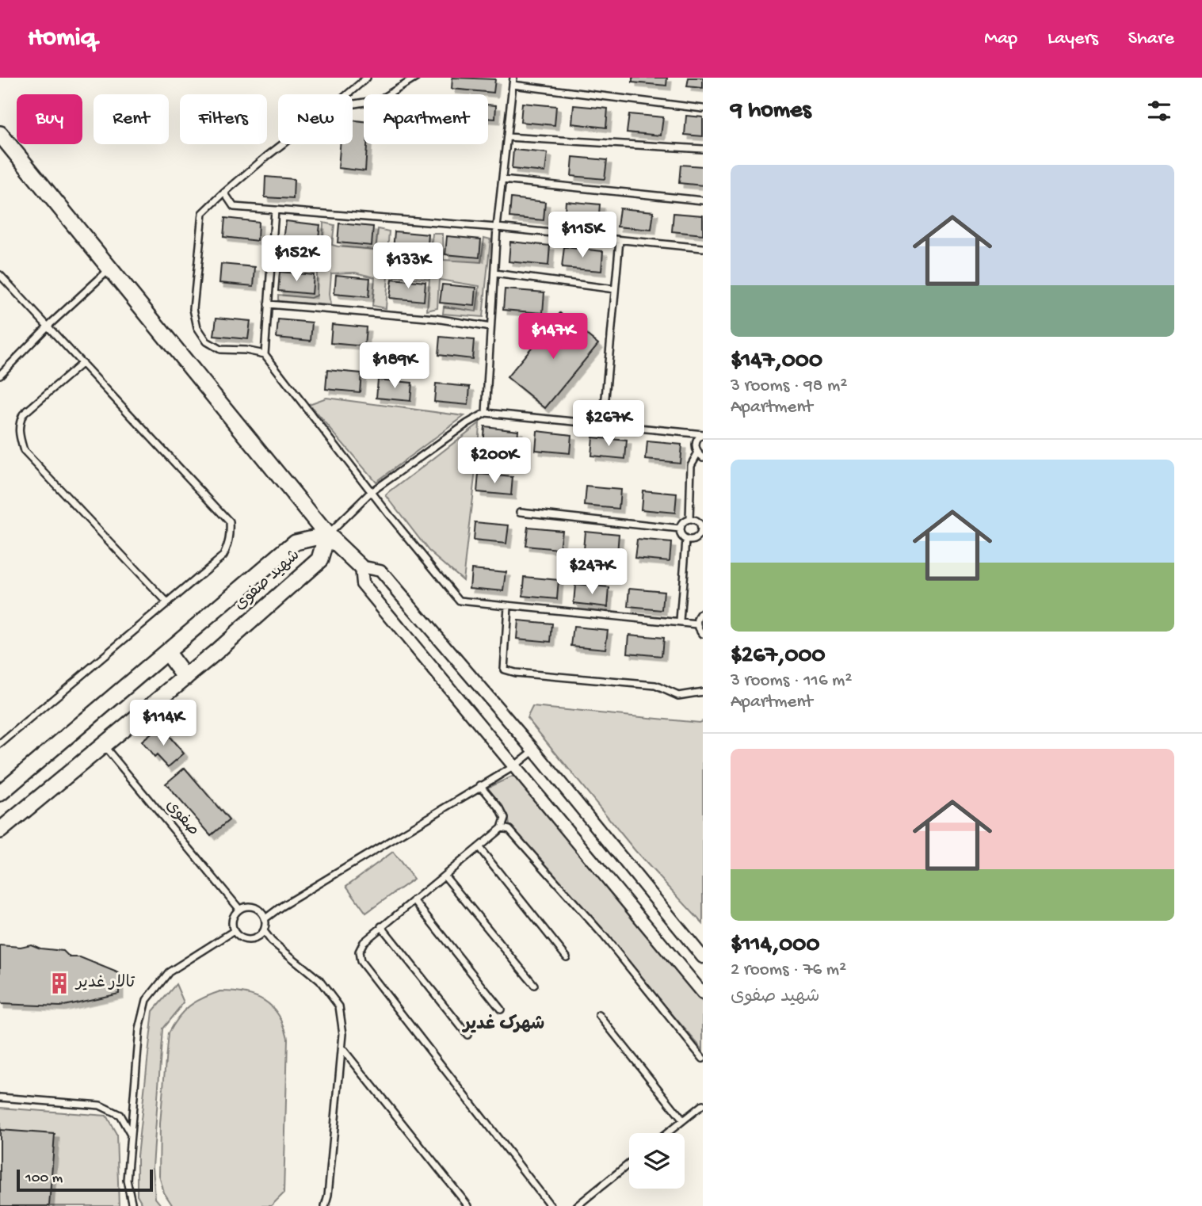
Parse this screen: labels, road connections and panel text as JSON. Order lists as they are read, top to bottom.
{
  "streets": {
    "street": ["شهید صفوی"],
    "lane": ["صفوی"]
  },
  "crossings": [
    ["شهید صفوی", "صفوی"]
  ],
  "districts": ["شهرک غدیر"],
  "places": {
    "building": ["تالار غدیر"]
  },
  "scale_bar": "100 m",
  "page": {
    "header": "Homiq",
    "nav": ["Map", "Layers", "Share"],
    "heading": "9 homes",
    "chip": [
      "Buy",
      "Rent",
      "Filters",
      "New",
      "Apartment"
    ],
    "list": [
      {
        "name": "$147,000",
        "note": "3 rooms · 98 m² · Apartment"
      },
      {
        "name": "$267,000",
        "note": "3 rooms · 116 m² · Apartment"
      },
      {
        "name": "$114,000",
        "note": "2 rooms · 76 m² · شهید صفوی"
      }
    ],
    "price": [
      "$115K",
      "$152K",
      "$133K",
      "$147K",
      "$189K",
      "$267K",
      "$200K",
      "$247K",
      "$114K"
    ],
    "scale": "100 m"
  }
}
